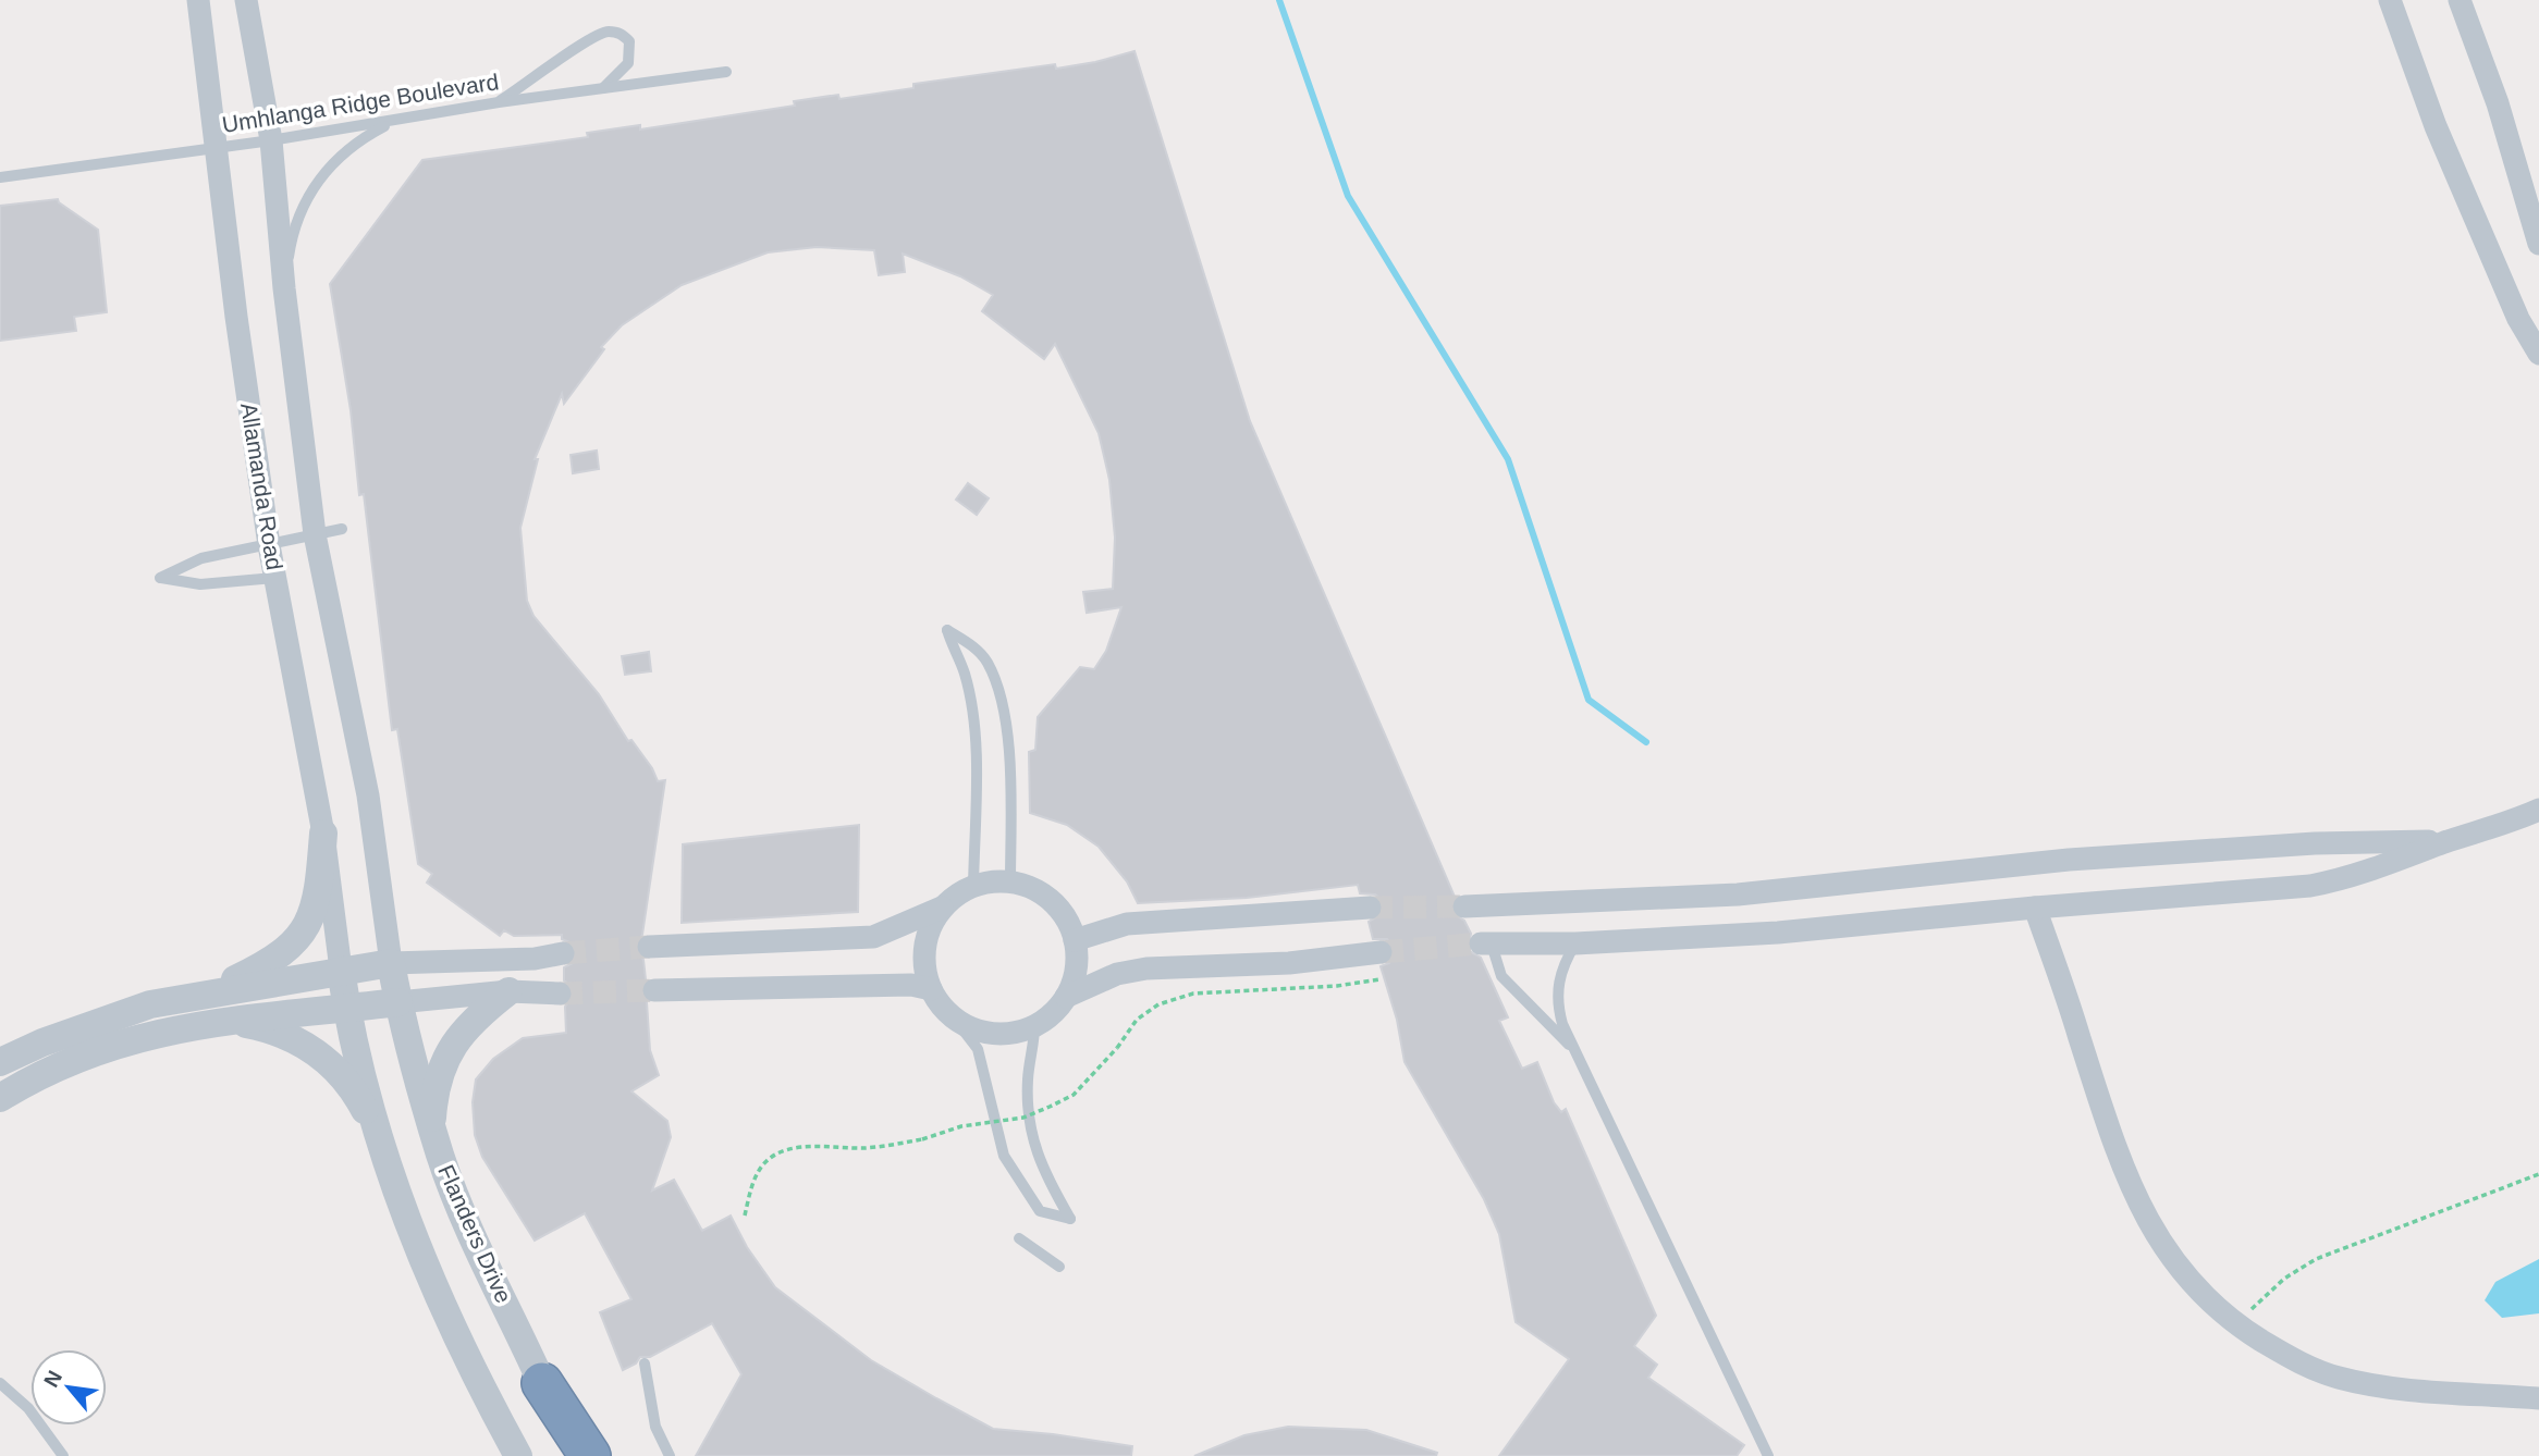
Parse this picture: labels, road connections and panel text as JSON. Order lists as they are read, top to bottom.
{
  "streets": {
    "street": ["Allamanda Road", "Flanders Drive"],
    "lane": ["Umhlanga Ridge Boulevard"]
  },
  "crossings": [
    ["Umhlanga Ridge Boulevard", "Allamanda Road"],
    ["Allamanda Road", "Flanders Drive"]
  ],
  "north": "top left"
}
